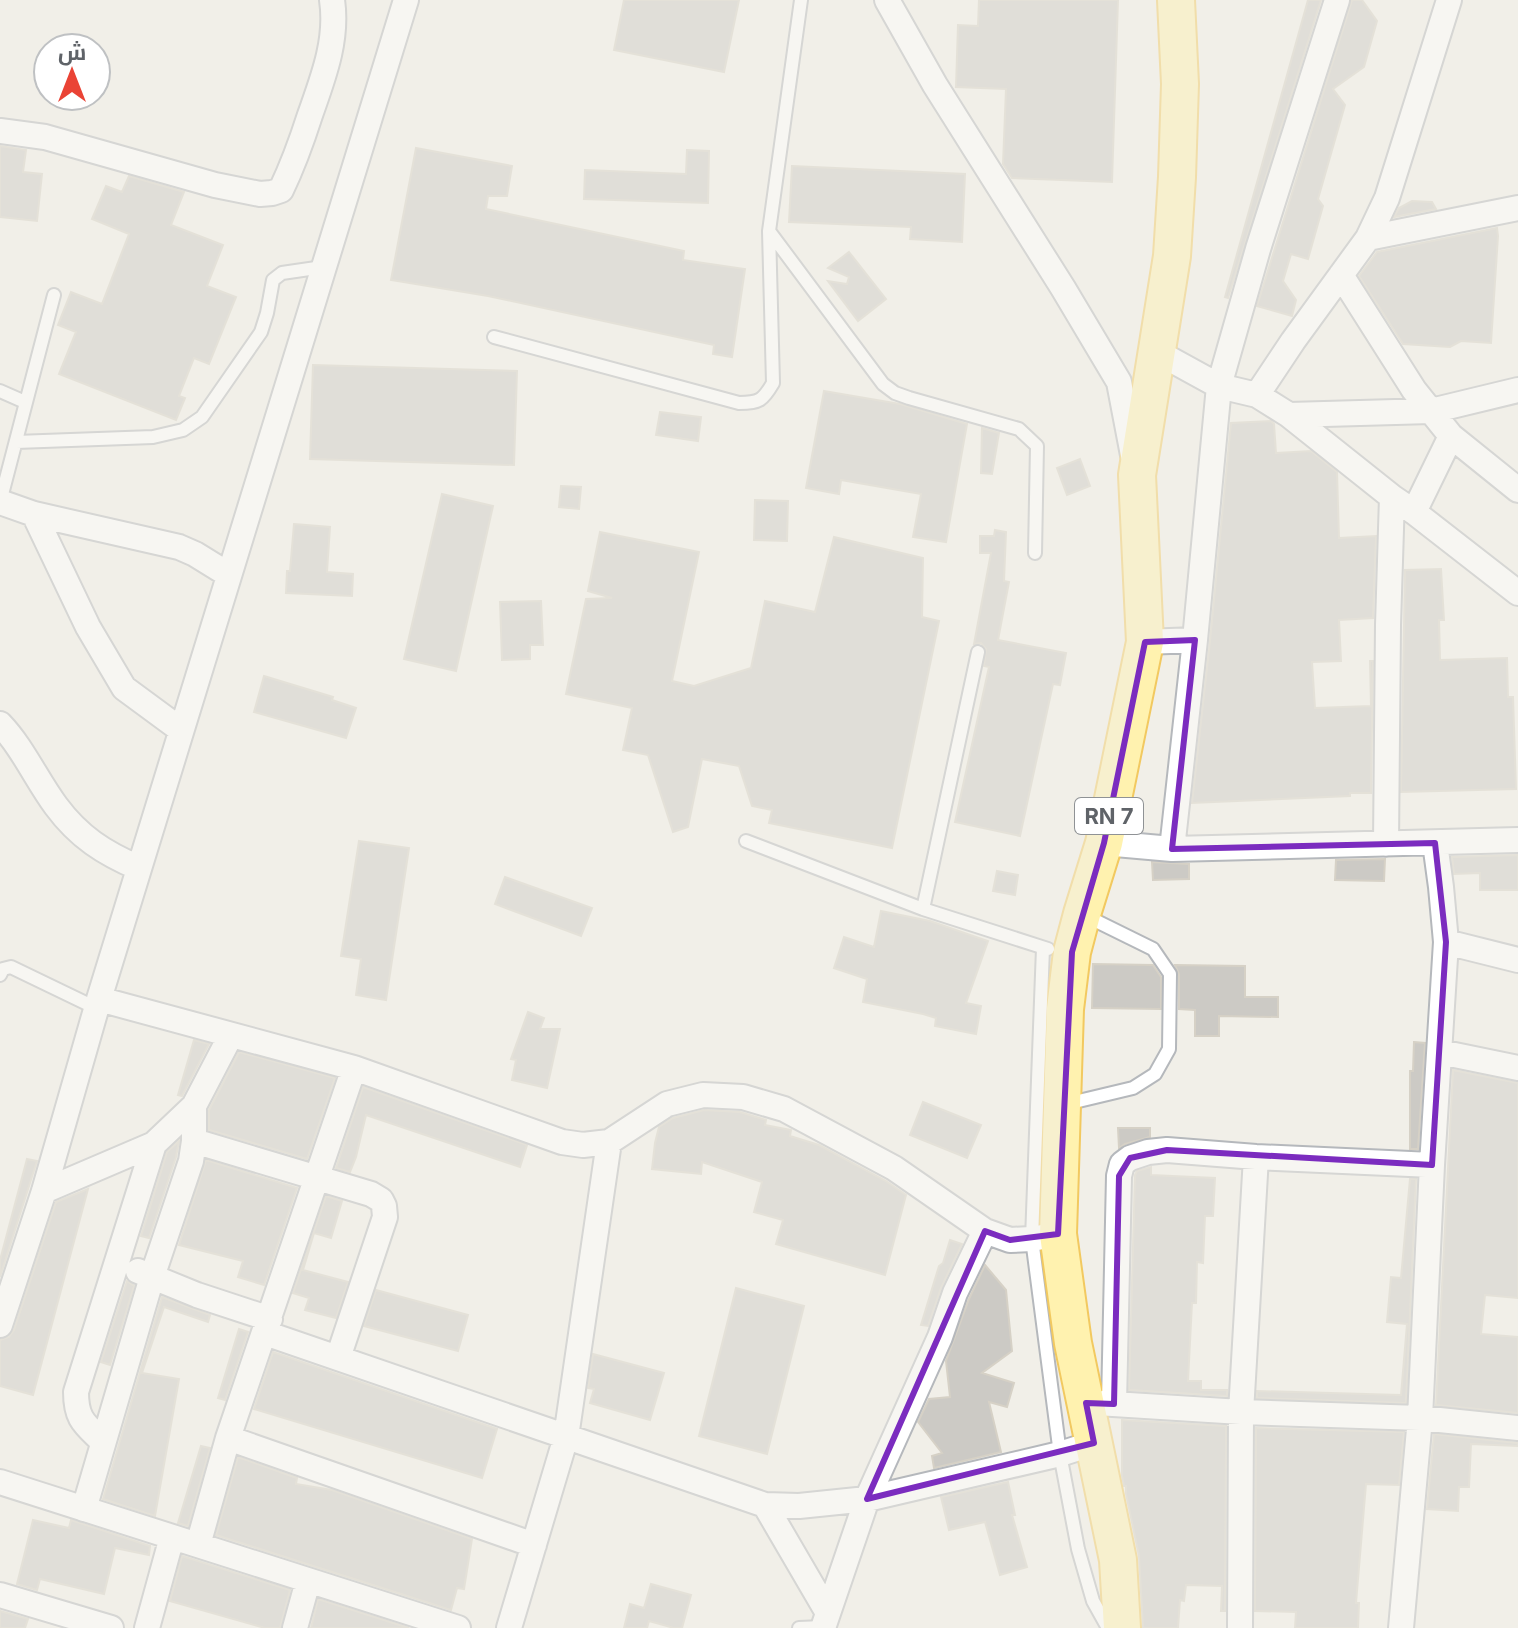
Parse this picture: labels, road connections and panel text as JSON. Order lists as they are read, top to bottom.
{
  "streets": {
    "main road": ["RN 7"]
  },
  "north": "top"
}
